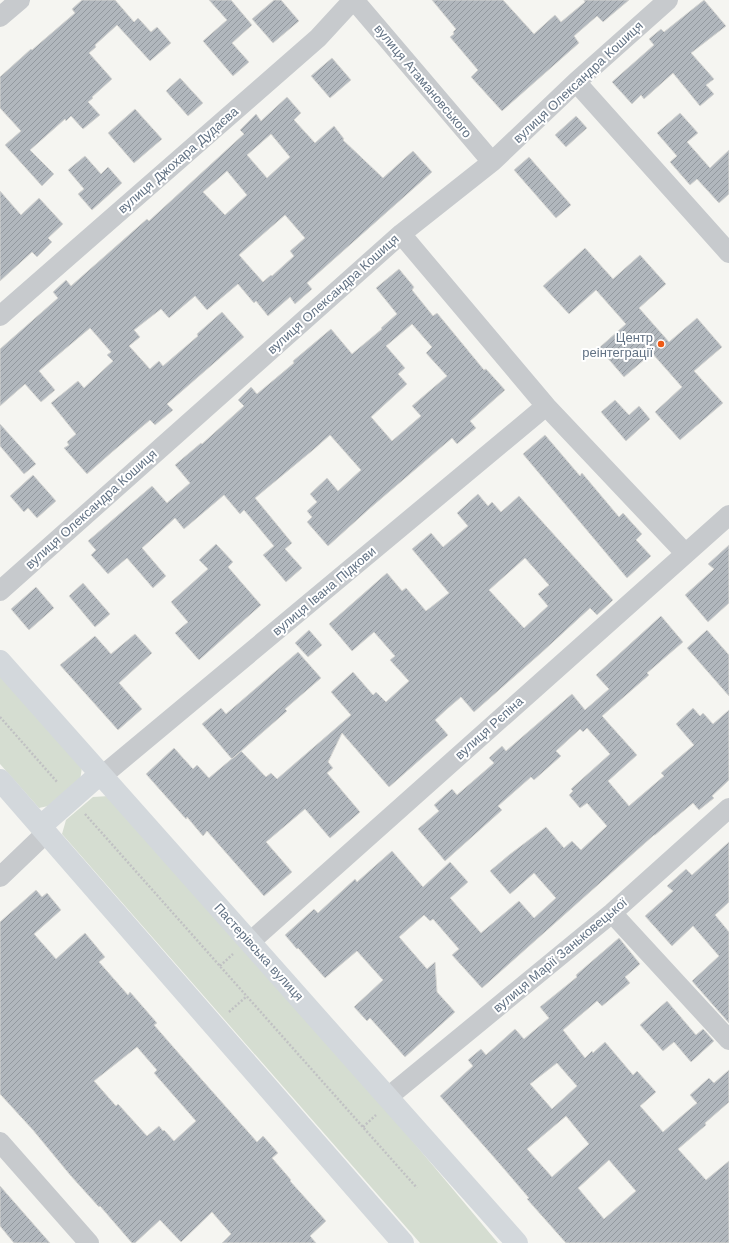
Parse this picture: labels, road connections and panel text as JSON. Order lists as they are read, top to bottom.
{
  "streets": {
    "main road": ["Пастерівська вулиця"],
    "street": [
      "вулиця Атамановського",
      "вулиця Олександра Кошиця",
      "вулиця Джохара Дудаєва",
      "вулиця Івана Підкови",
      "вулиця Рєпіна",
      "вулиця Марії Заньковецької"
    ]
  },
  "crossings": [
    ["вулиця Атамановського", "вулиця Олександра Кошиця"],
    ["вулиця Атамановського", "вулиця Джохара Дудаєва"],
    ["вулиця Івана Підкови", "Пастерівська вулиця"],
    ["вулиця Рєпіна", "Пастерівська вулиця"],
    ["Пастерівська вулиця", "вулиця Марії Заньковецької"]
  ],
  "places": ["Центр реінтеграції"]
}
